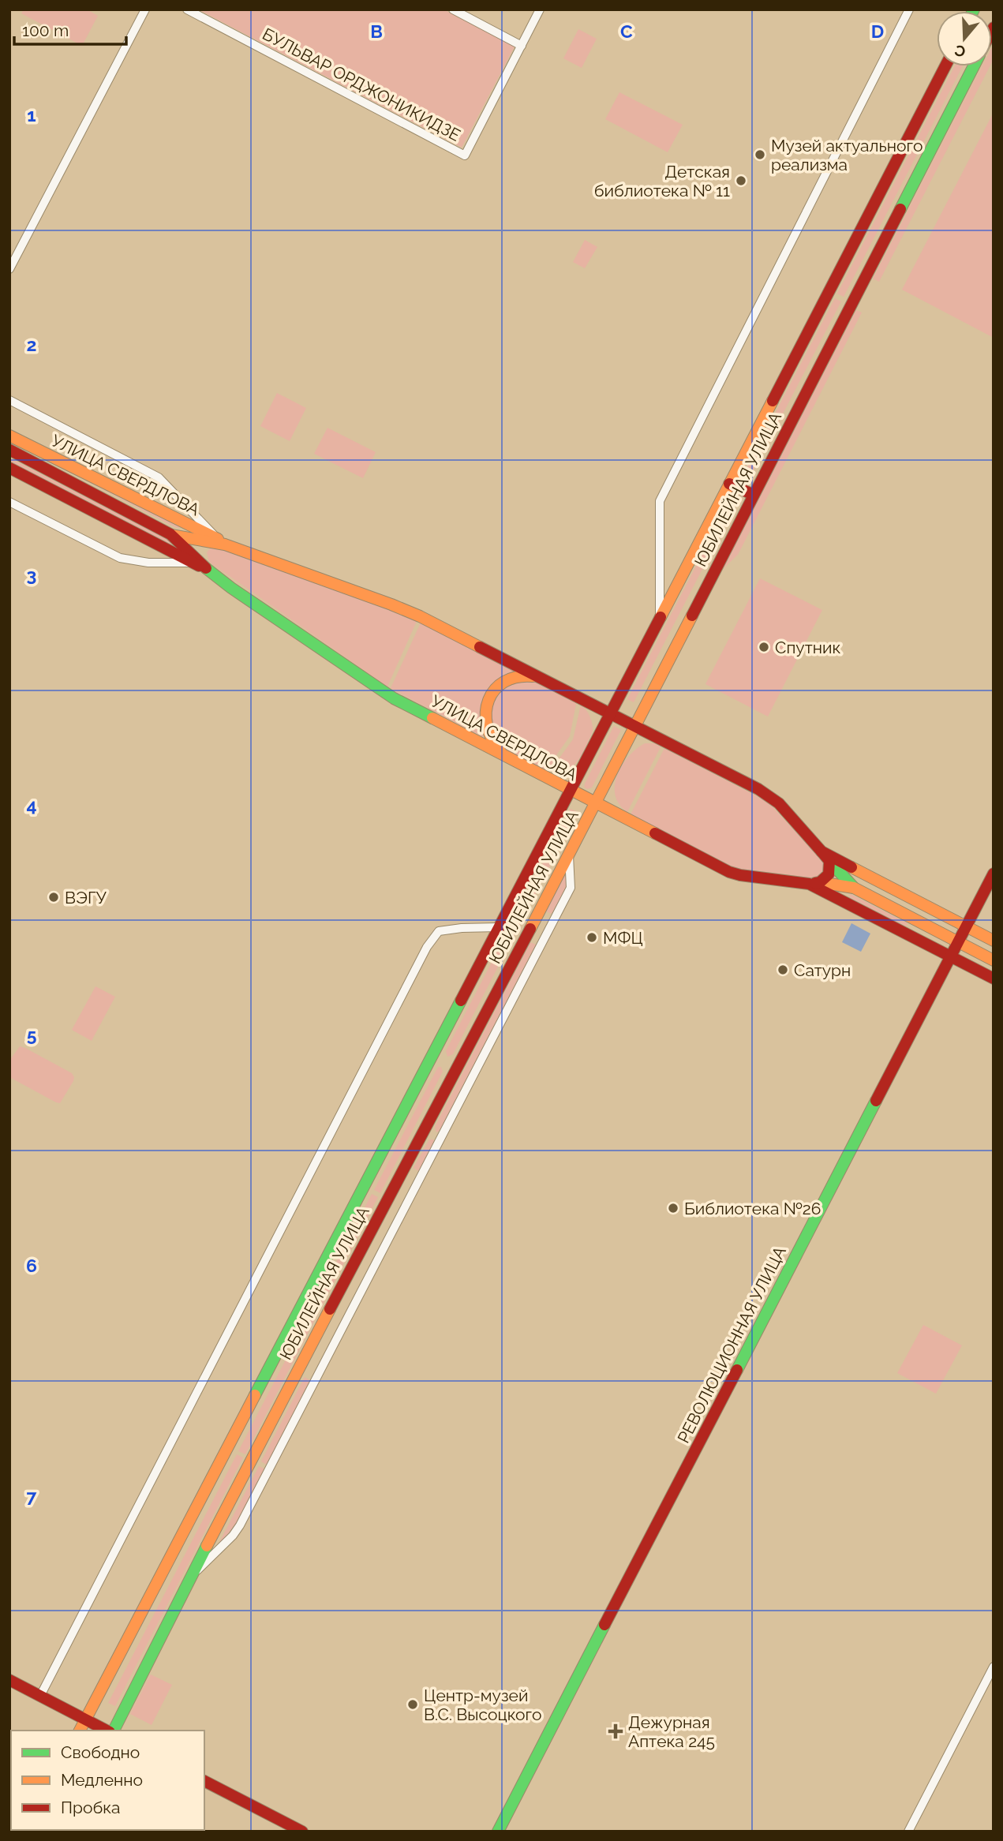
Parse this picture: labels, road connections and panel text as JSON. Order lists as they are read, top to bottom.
{
  "streets": {
    "main road": ["УЛИЦА СВЕРДЛОВА", "ЮБИЛЕЙНАЯ УЛИЦА", "РЕВОЛЮЦИОННАЯ УЛИЦА"],
    "street": ["БУЛЬВАР ОРДЖОНИКИДЗЕ"]
  },
  "crossings": [
    ["УЛИЦА СВЕРДЛОВА", "ЮБИЛЕЙНАЯ УЛИЦА"],
    ["УЛИЦА СВЕРДЛОВА", "РЕВОЛЮЦИОННАЯ УЛИЦА"]
  ],
  "places": {
    "other": [
      "Музей актуального реализма",
      "Детская библиотека № 11",
      "Спутник",
      "ВЭГУ",
      "МФЦ",
      "Сатурн",
      "Библиотека №26",
      "Центр-музей В.С. Высоцкого"
    ],
    "health": ["Дежурная Аптека 245"]
  },
  "legend": ["Свободно", "Медленно", "Пробка"],
  "scale_bar": "100 m",
  "north": "bottom",
  "grid": {
    "columns": ["B", "C", "D"],
    "rows": [
      "1",
      "2",
      "3",
      "4",
      "5",
      "6",
      "7"
    ]
  }
}
